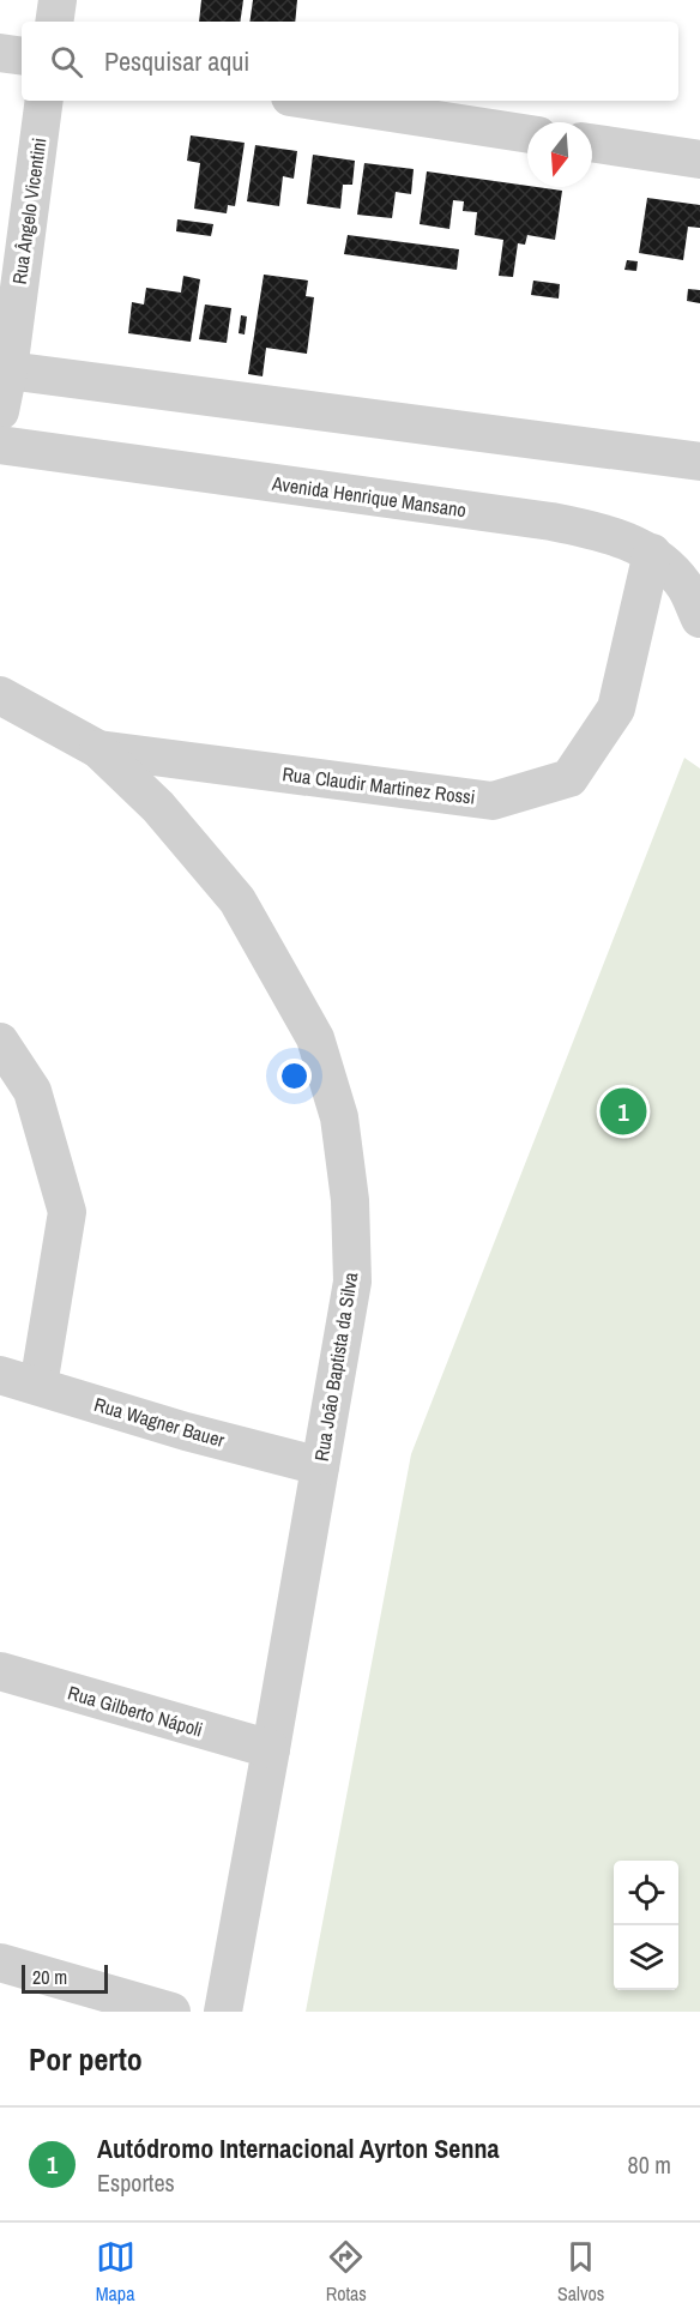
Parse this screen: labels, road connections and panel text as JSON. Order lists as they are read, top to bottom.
{
  "streets": {
    "street": [
      "Rua Ângelo Vicentini",
      "Avenida Henrique Mansano",
      "Rua Claudir Martinez Rossi",
      "Rua João Baptista da Silva",
      "Rua Wagner Bauer",
      "Rua Gilberto Nápoli"
    ]
  },
  "crossings": [
    ["Avenida Henrique Mansano", "Rua Claudir Martinez Rossi"],
    ["Rua Claudir Martinez Rossi", "Rua João Baptista da Silva"],
    ["Rua João Baptista da Silva", "Rua Wagner Bauer"],
    ["Rua João Baptista da Silva", "Rua Gilberto Nápoli"]
  ],
  "scale_bar": "20 m",
  "north": "bottom",
  "page": {
    "search": "Pesquisar aqui",
    "pins": "1",
    "scale": "20 m",
    "heading": "Por perto",
    "list": [
      {
        "mark": "1",
        "name": "Autódromo Internacional Ayrton Senna",
        "note": "Esportes",
        "value": "80 m"
      }
    ],
    "nav": ["Mapa", "Rotas", "Salvos"]
  }
}
